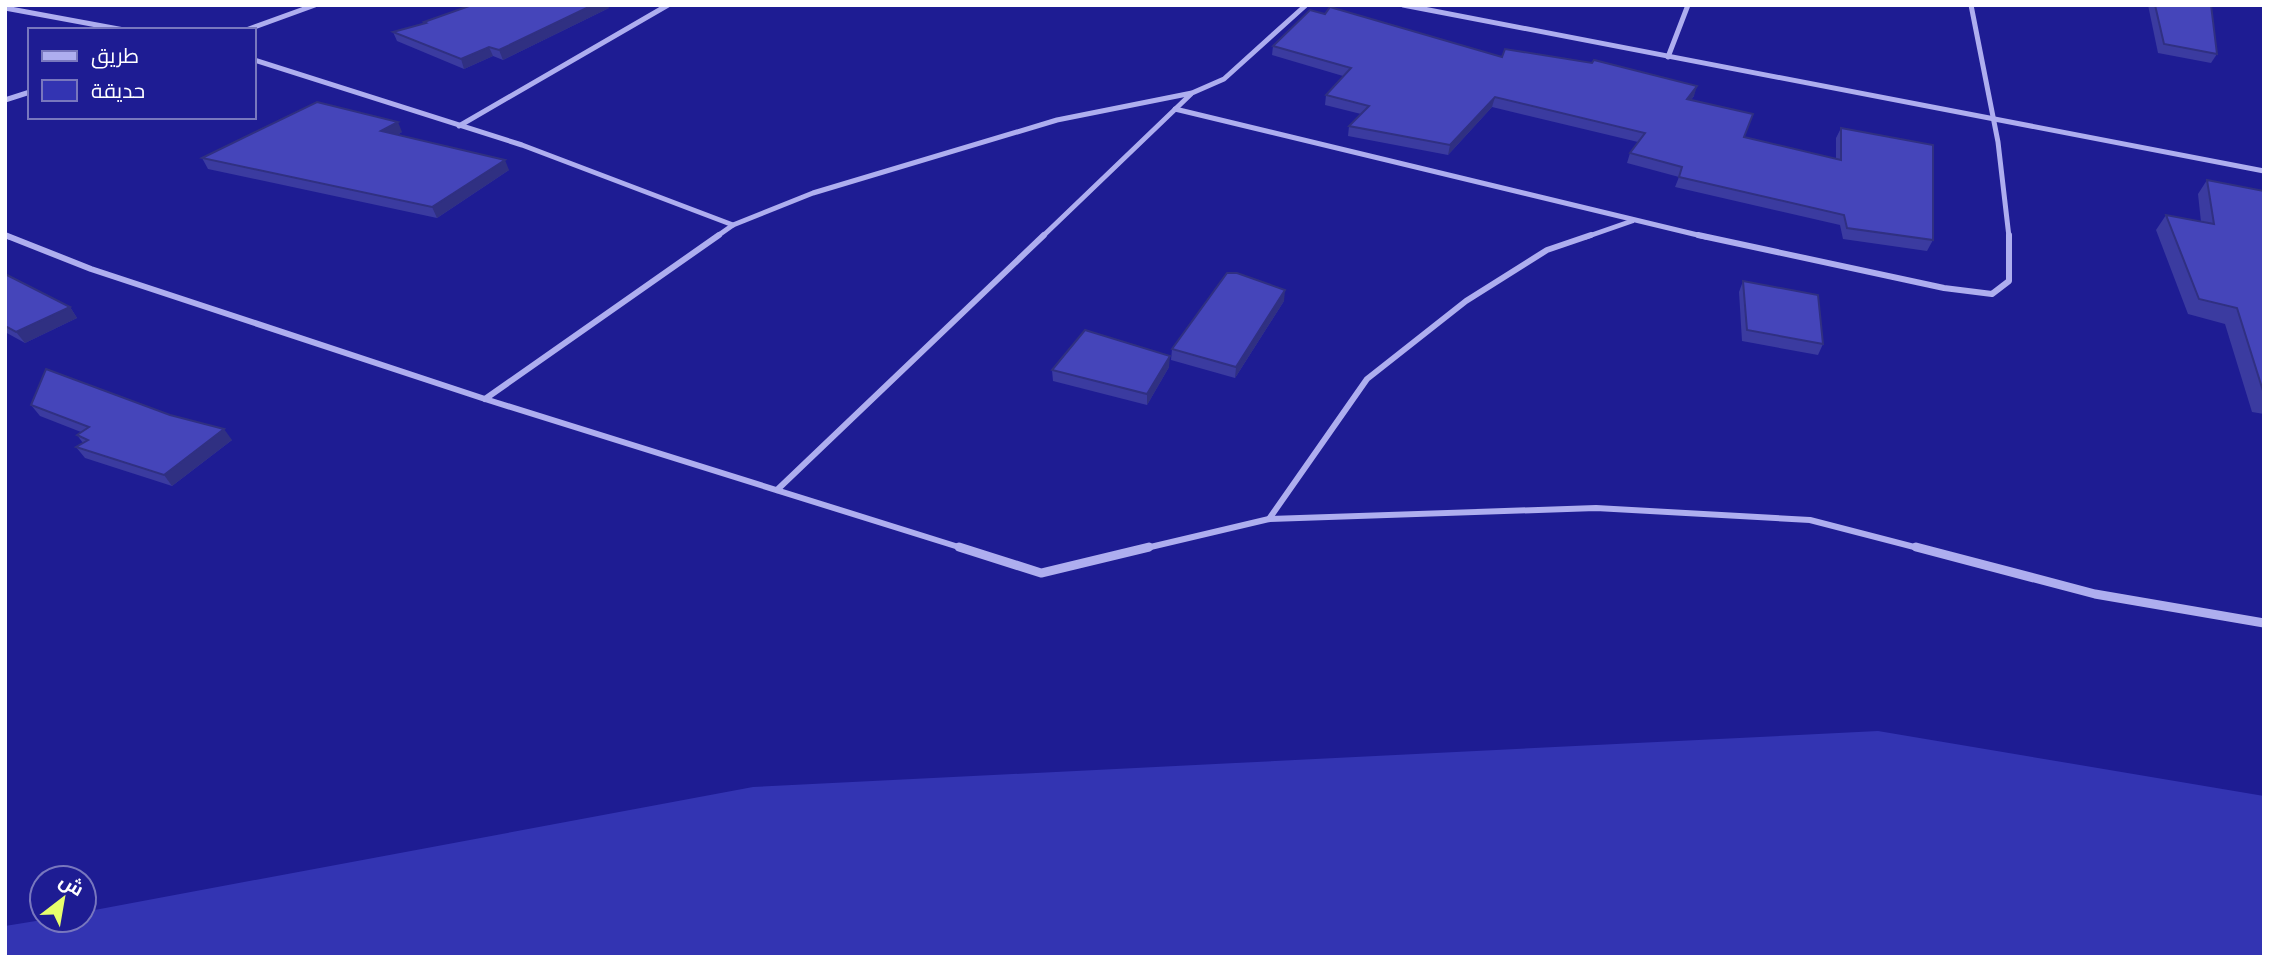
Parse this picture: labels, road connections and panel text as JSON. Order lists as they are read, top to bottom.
{
  "legend": ["طريق", "حديقة"],
  "north": "top right"
}
